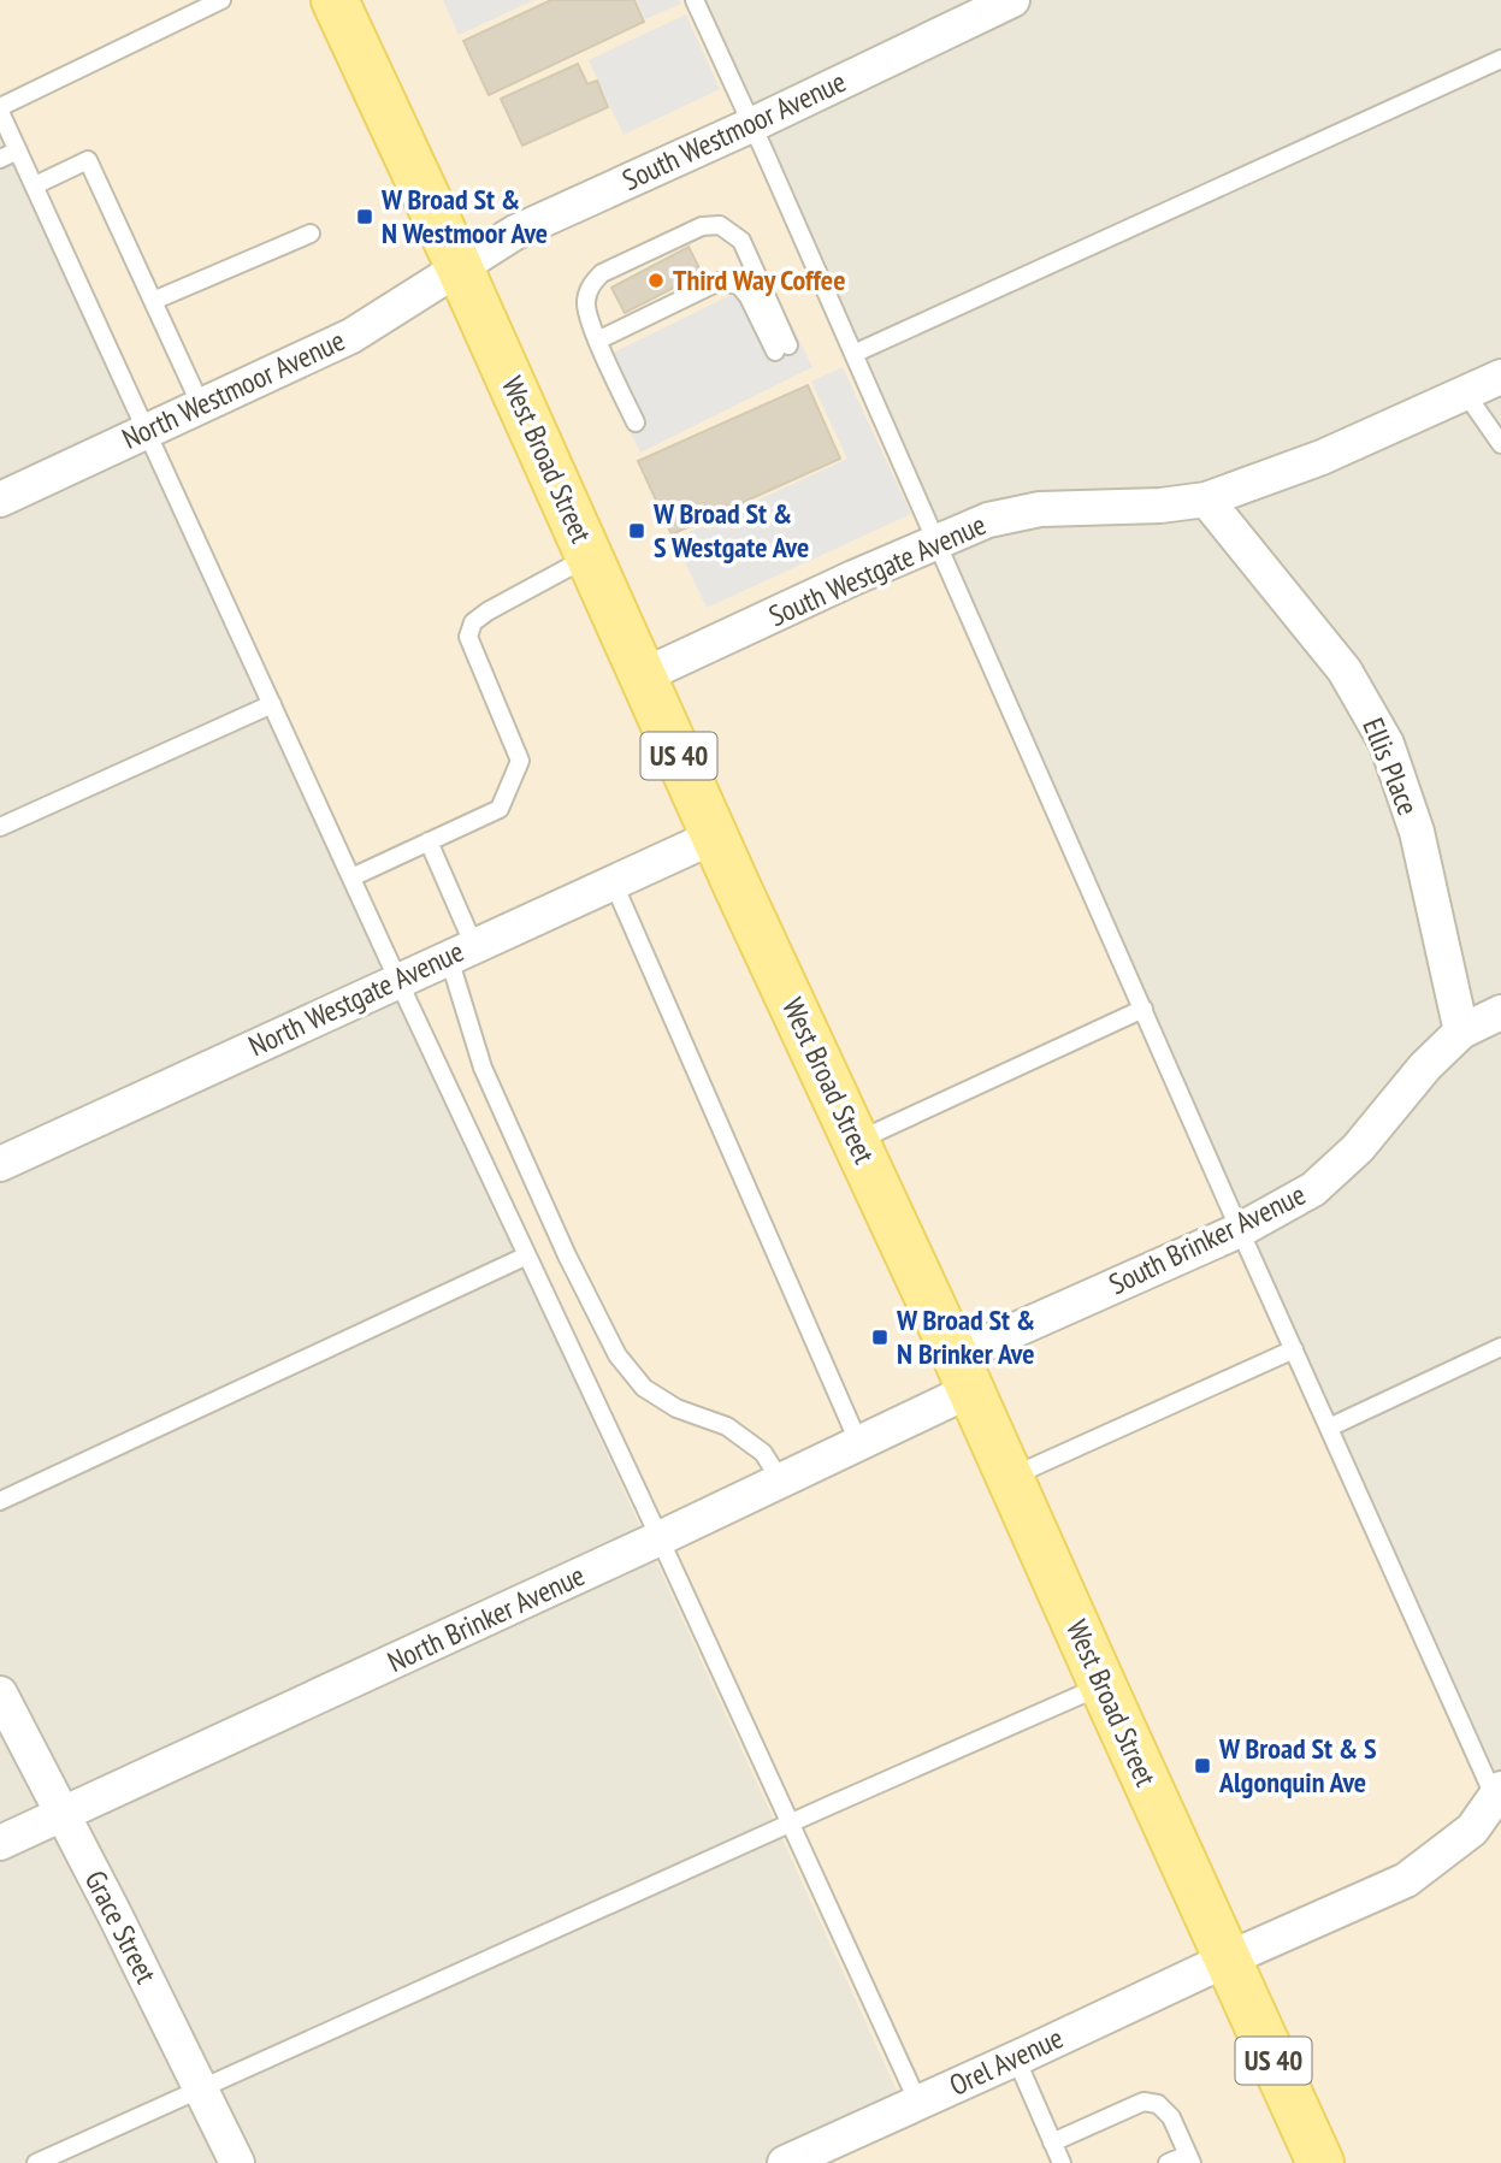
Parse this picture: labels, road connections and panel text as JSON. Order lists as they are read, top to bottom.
{
  "streets": {
    "main road": ["West Broad Street", "US 40"],
    "street": [
      "South Westmoor Avenue",
      "North Westmoor Avenue",
      "South Westgate Avenue",
      "Ellis Place",
      "North Westgate Avenue",
      "South Brinker Avenue",
      "North Brinker Avenue",
      "Grace Street",
      "Orel Avenue"
    ]
  },
  "crossings": [
    ["South Westmoor Avenue", "North Westmoor Avenue"],
    ["South Westmoor Avenue", "West Broad Street"],
    ["North Westmoor Avenue", "West Broad Street"],
    ["West Broad Street", "South Westgate Avenue"],
    ["West Broad Street", "North Westgate Avenue"],
    ["West Broad Street", "South Brinker Avenue"],
    ["West Broad Street", "North Brinker Avenue"],
    ["West Broad Street", "Orel Avenue"],
    ["South Westgate Avenue", "Ellis Place"],
    ["Ellis Place", "South Brinker Avenue"],
    ["South Brinker Avenue", "North Brinker Avenue"],
    ["North Brinker Avenue", "Grace Street"]
  ],
  "places": {
    "transit": [
      "W Broad St & N Westmoor Ave",
      "W Broad St & S Westgate Ave",
      "W Broad St & N Brinker Ave",
      "W Broad St & S Algonquin Ave"
    ],
    "other": ["Third Way Coffee"]
  }
}
